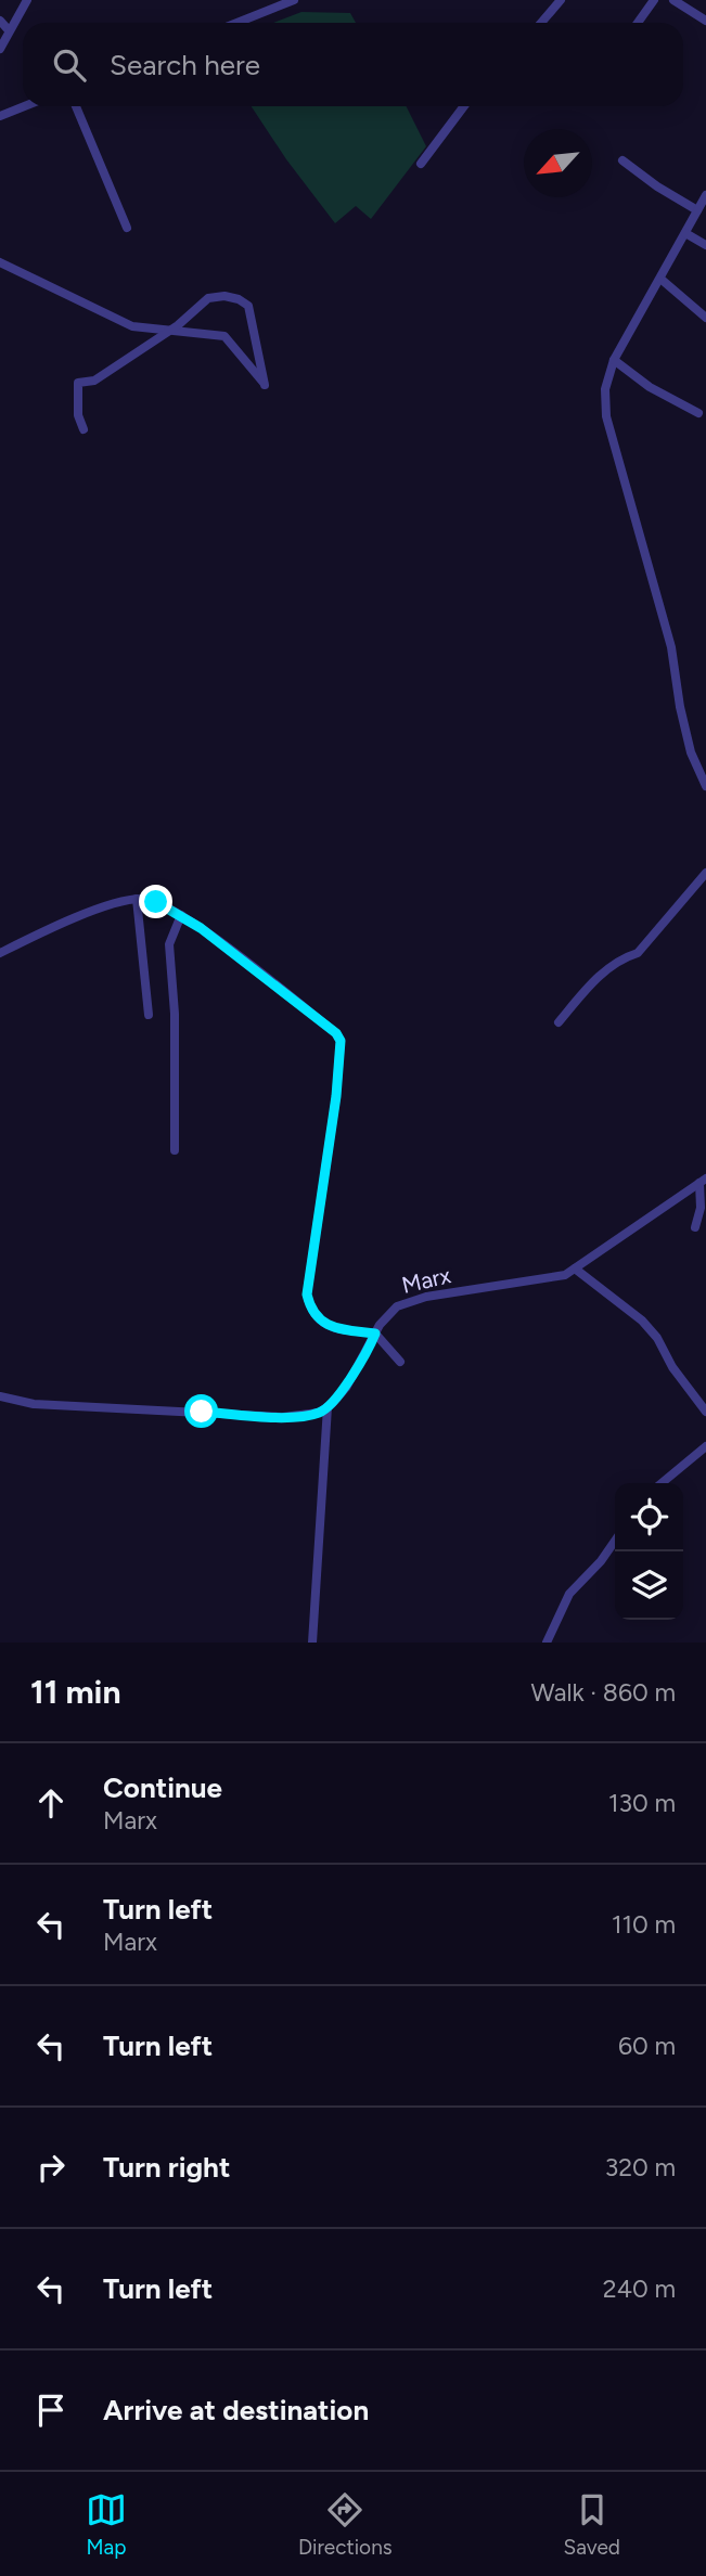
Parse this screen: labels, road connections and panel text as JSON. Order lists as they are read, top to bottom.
{
  "streets": {
    "street": ["Marx"]
  },
  "north": "bottom left",
  "page": {
    "search": "Search here",
    "heading": ["11 min", "Walk · 860 m"],
    "list": [
      ["Continue", "Marx", "130 m"],
      ["Turn left", "Marx", "110 m"],
      ["Turn left", "60 m"],
      ["Turn right", "320 m"],
      ["Turn left", "240 m"],
      "Arrive at destination"
    ],
    "nav": ["Map", "Directions", "Saved"]
  }
}
